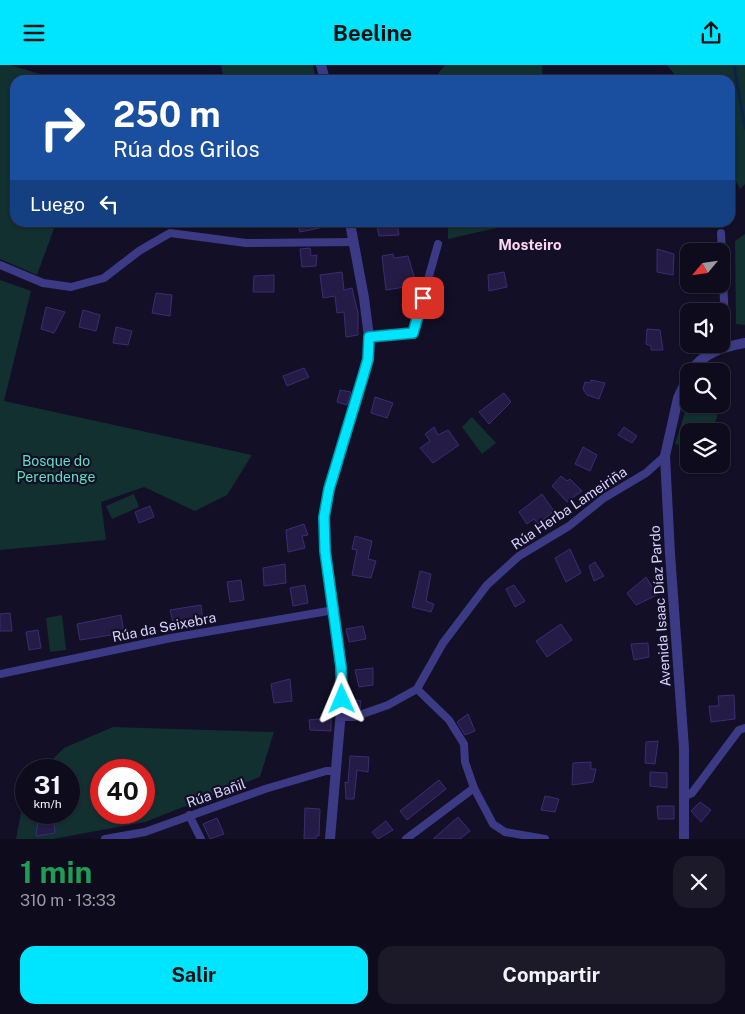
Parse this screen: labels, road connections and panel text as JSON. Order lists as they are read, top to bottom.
{
  "streets": {
    "street": [
      "Rúa Herba Lameiriña",
      "Avenida Isaac Díaz Pardo",
      "Rúa da Seixebra",
      "Rúa Bañil"
    ]
  },
  "crossings": [
    ["Rúa Herba Lameiriña", "Avenida Isaac Díaz Pardo"]
  ],
  "districts": ["Mosteiro"],
  "parks": ["Bosque do Perendenge"],
  "north": "bottom left",
  "page": {
    "header": "Beeline",
    "turn": ["250 m", "Rúa dos Grilos"],
    "then": "Luego",
    "speed": "31 km/h",
    "limit": "40",
    "heading": ["1 min", "310 m · 13:33"],
    "buttons": ["Salir", "Compartir"]
  }
}
